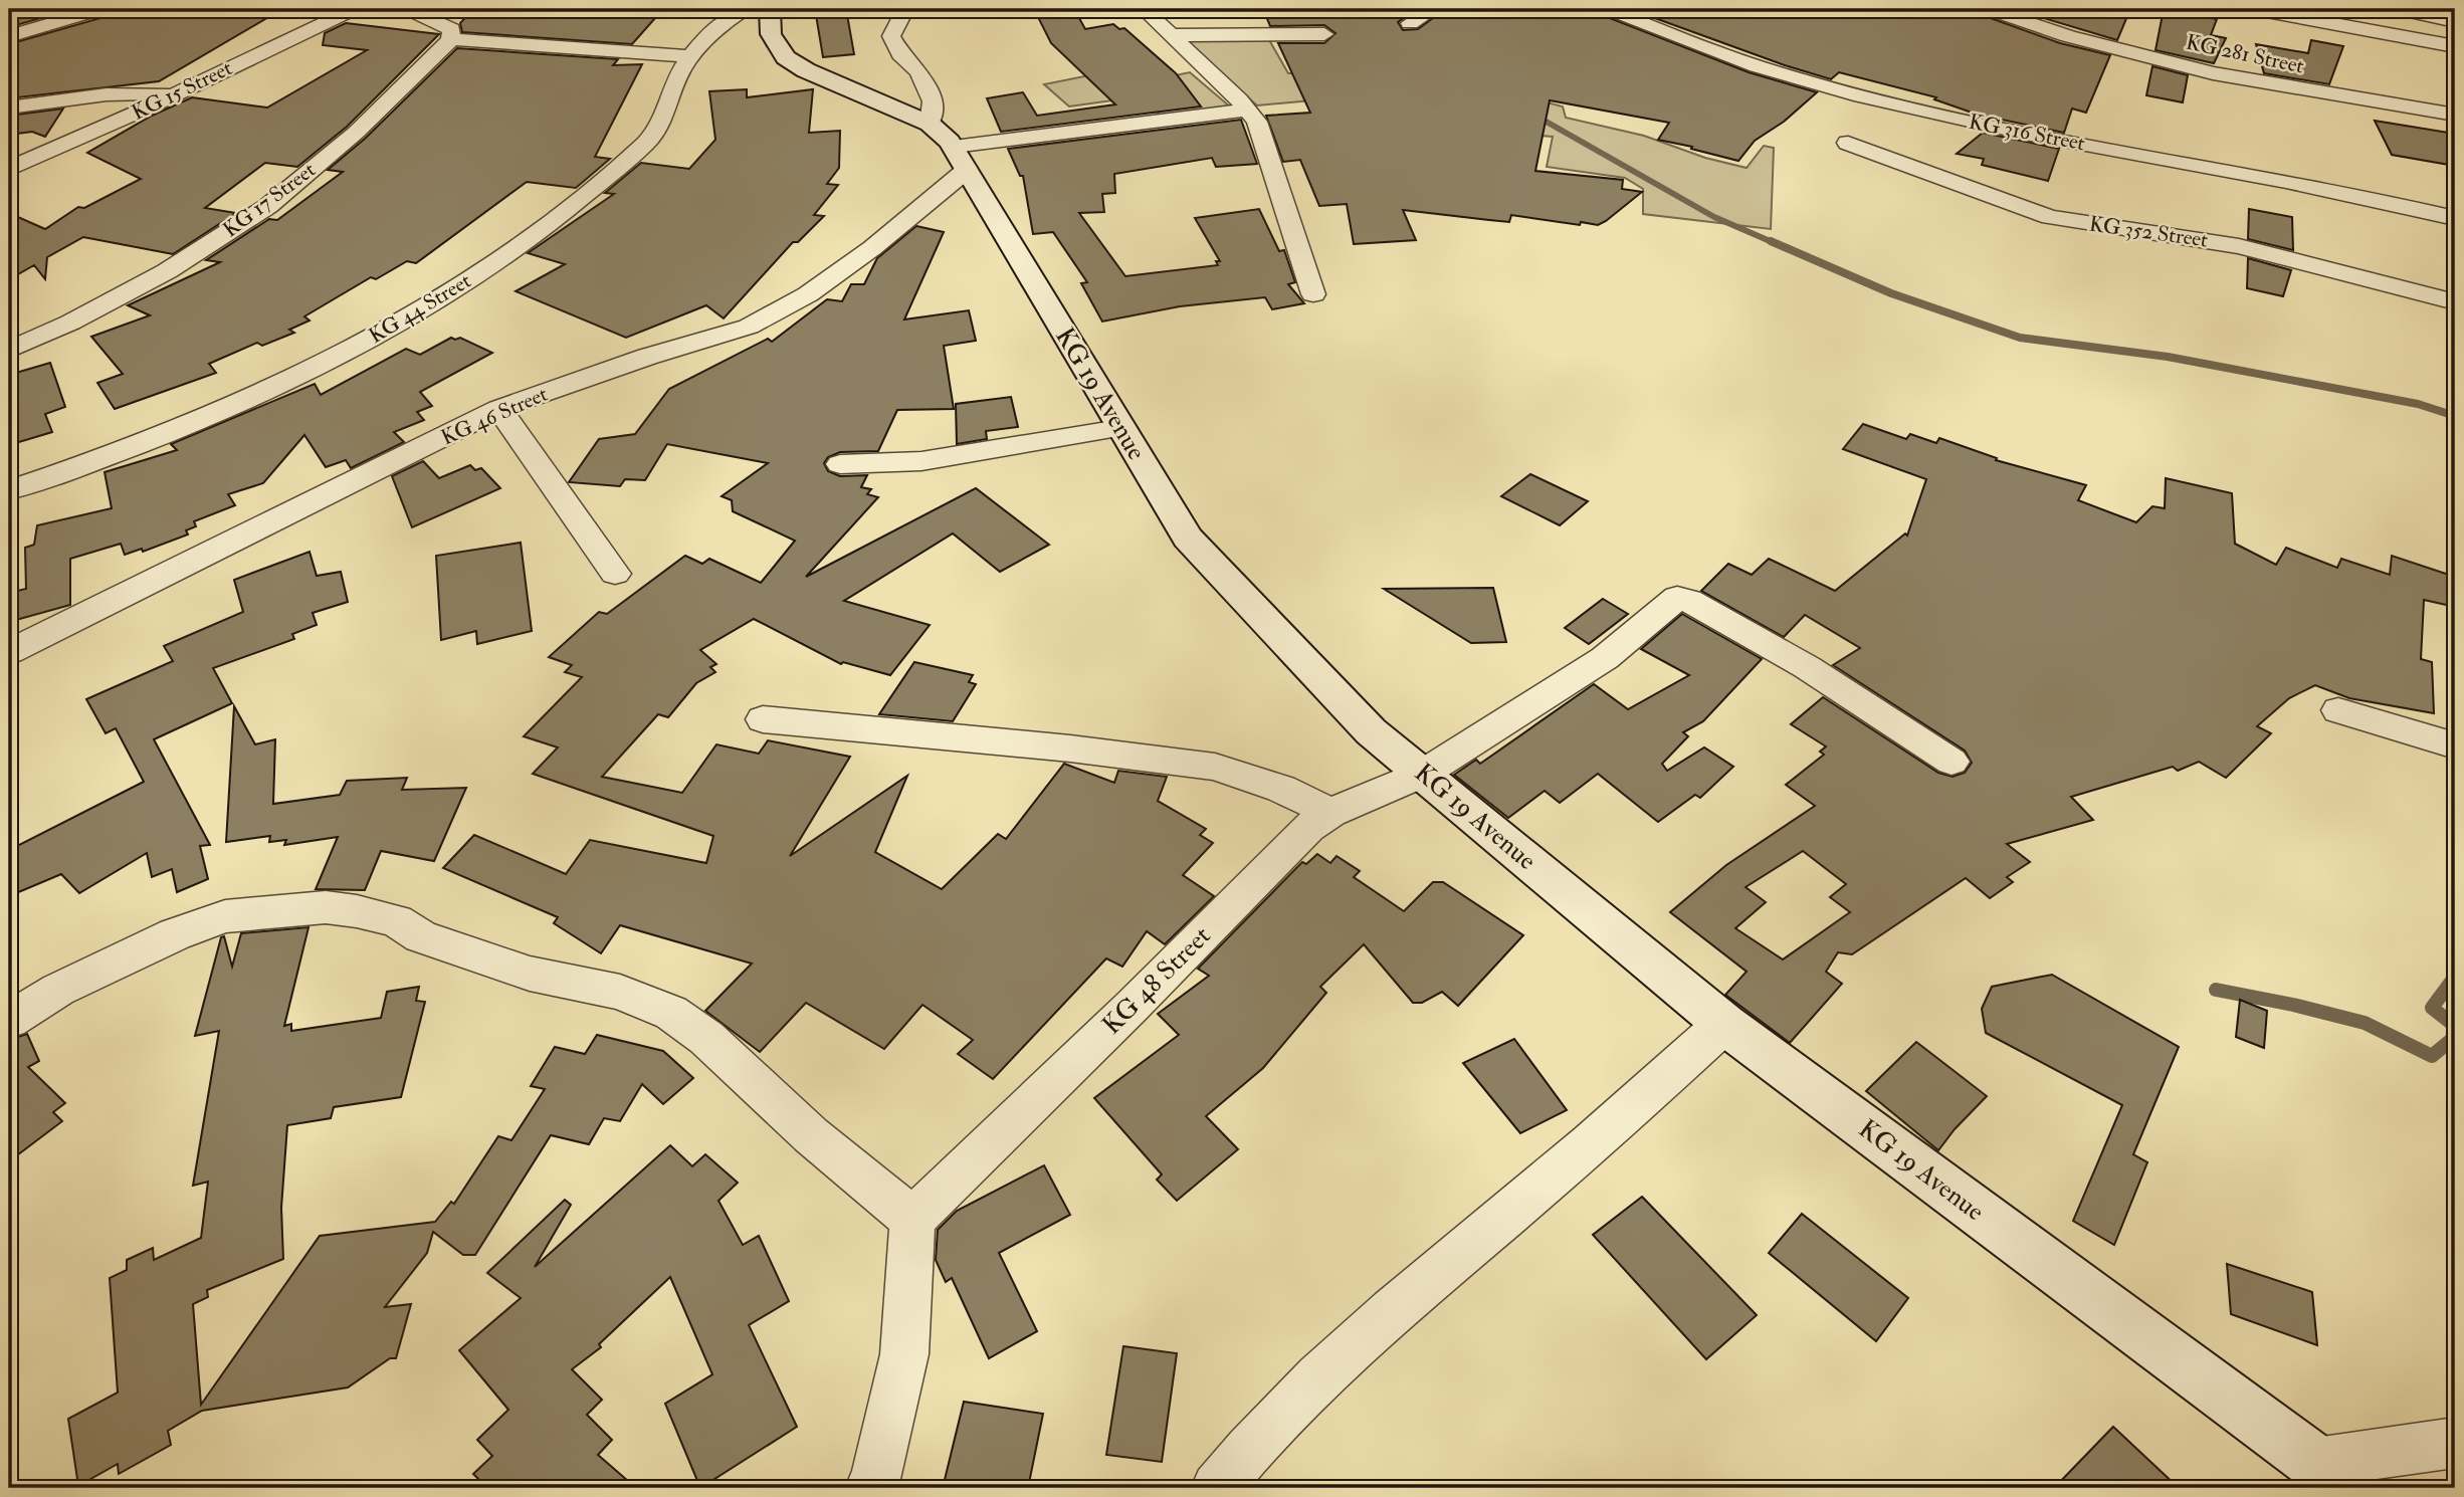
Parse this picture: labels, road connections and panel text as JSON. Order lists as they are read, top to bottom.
{
  "streets": {
    "main road": ["KG 19 Avenue"],
    "street": [
      "KG 281 Street",
      "KG 15 Street",
      "KG 316 Street",
      "KG 17 Street",
      "KG 352 Street",
      "KG 44 Street",
      "KG 46 Street",
      "KG 48 Street"
    ]
  },
  "crossings": [
    ["KG 19 Avenue", "KG 46 Street"],
    ["KG 19 Avenue", "KG 48 Street"]
  ]
}
